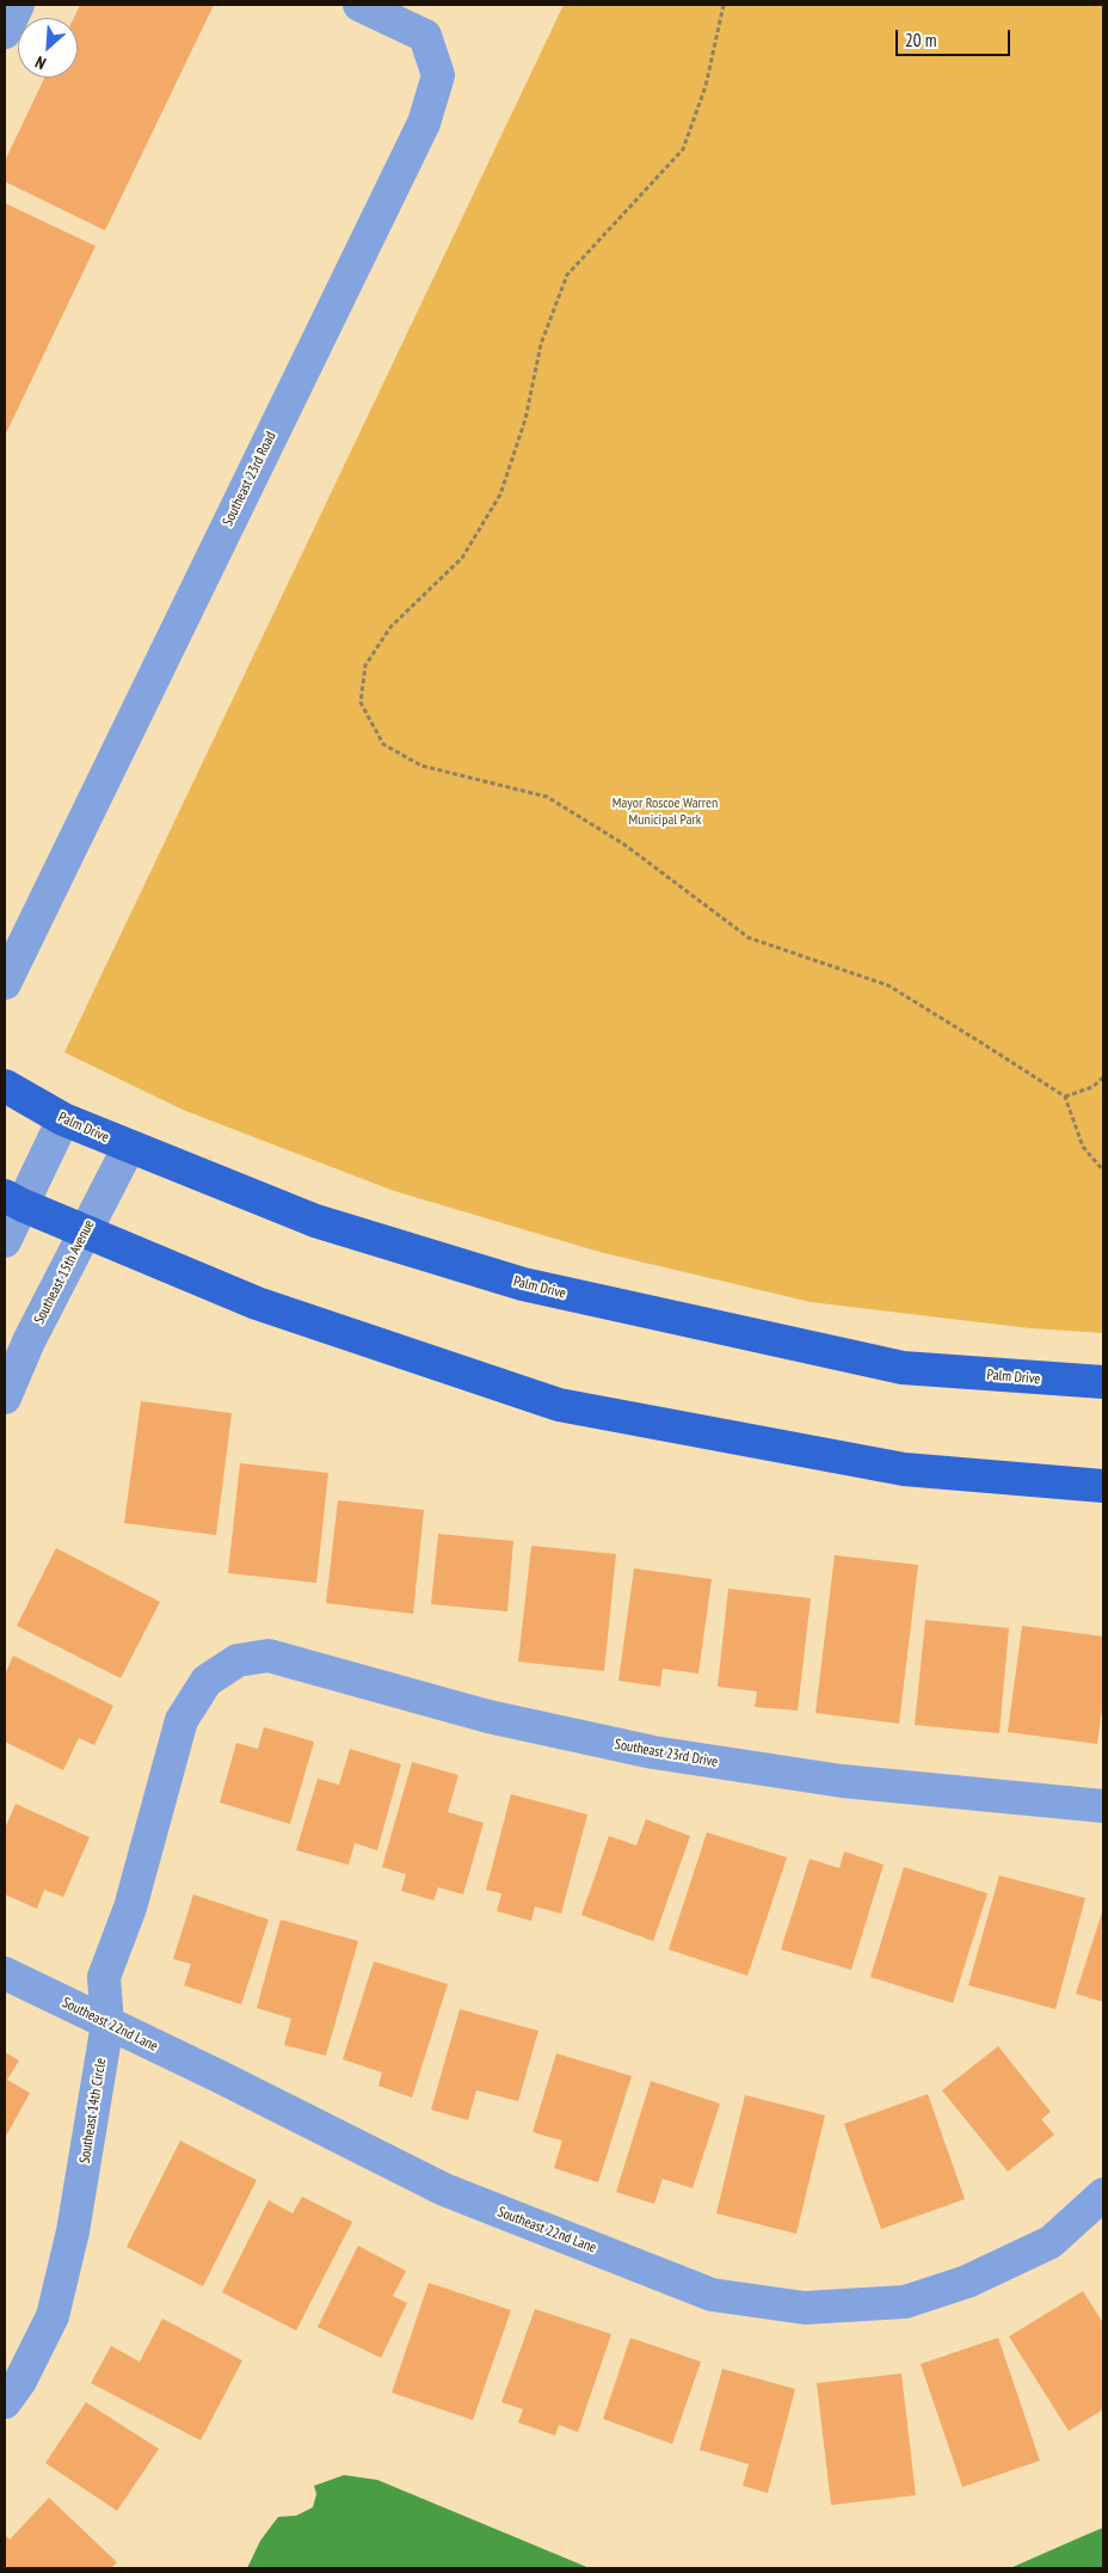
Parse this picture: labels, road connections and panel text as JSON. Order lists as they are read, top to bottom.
{
  "streets": {
    "main road": ["Palm Drive"],
    "street": [
      "Southeast 23rd Road",
      "Southeast 15th Avenue",
      "Southeast 23rd Drive",
      "Southeast 22nd Lane",
      "Southeast 14th Circle"
    ]
  },
  "crossings": [
    ["Palm Drive", "Southeast 15th Avenue"],
    ["Southeast 23rd Drive", "Southeast 14th Circle"],
    ["Southeast 22nd Lane", "Southeast 14th Circle"]
  ],
  "parks": ["Mayor Roscoe Warren Municipal Park"],
  "scale_bar": "20 m",
  "north": "bottom left"
}
